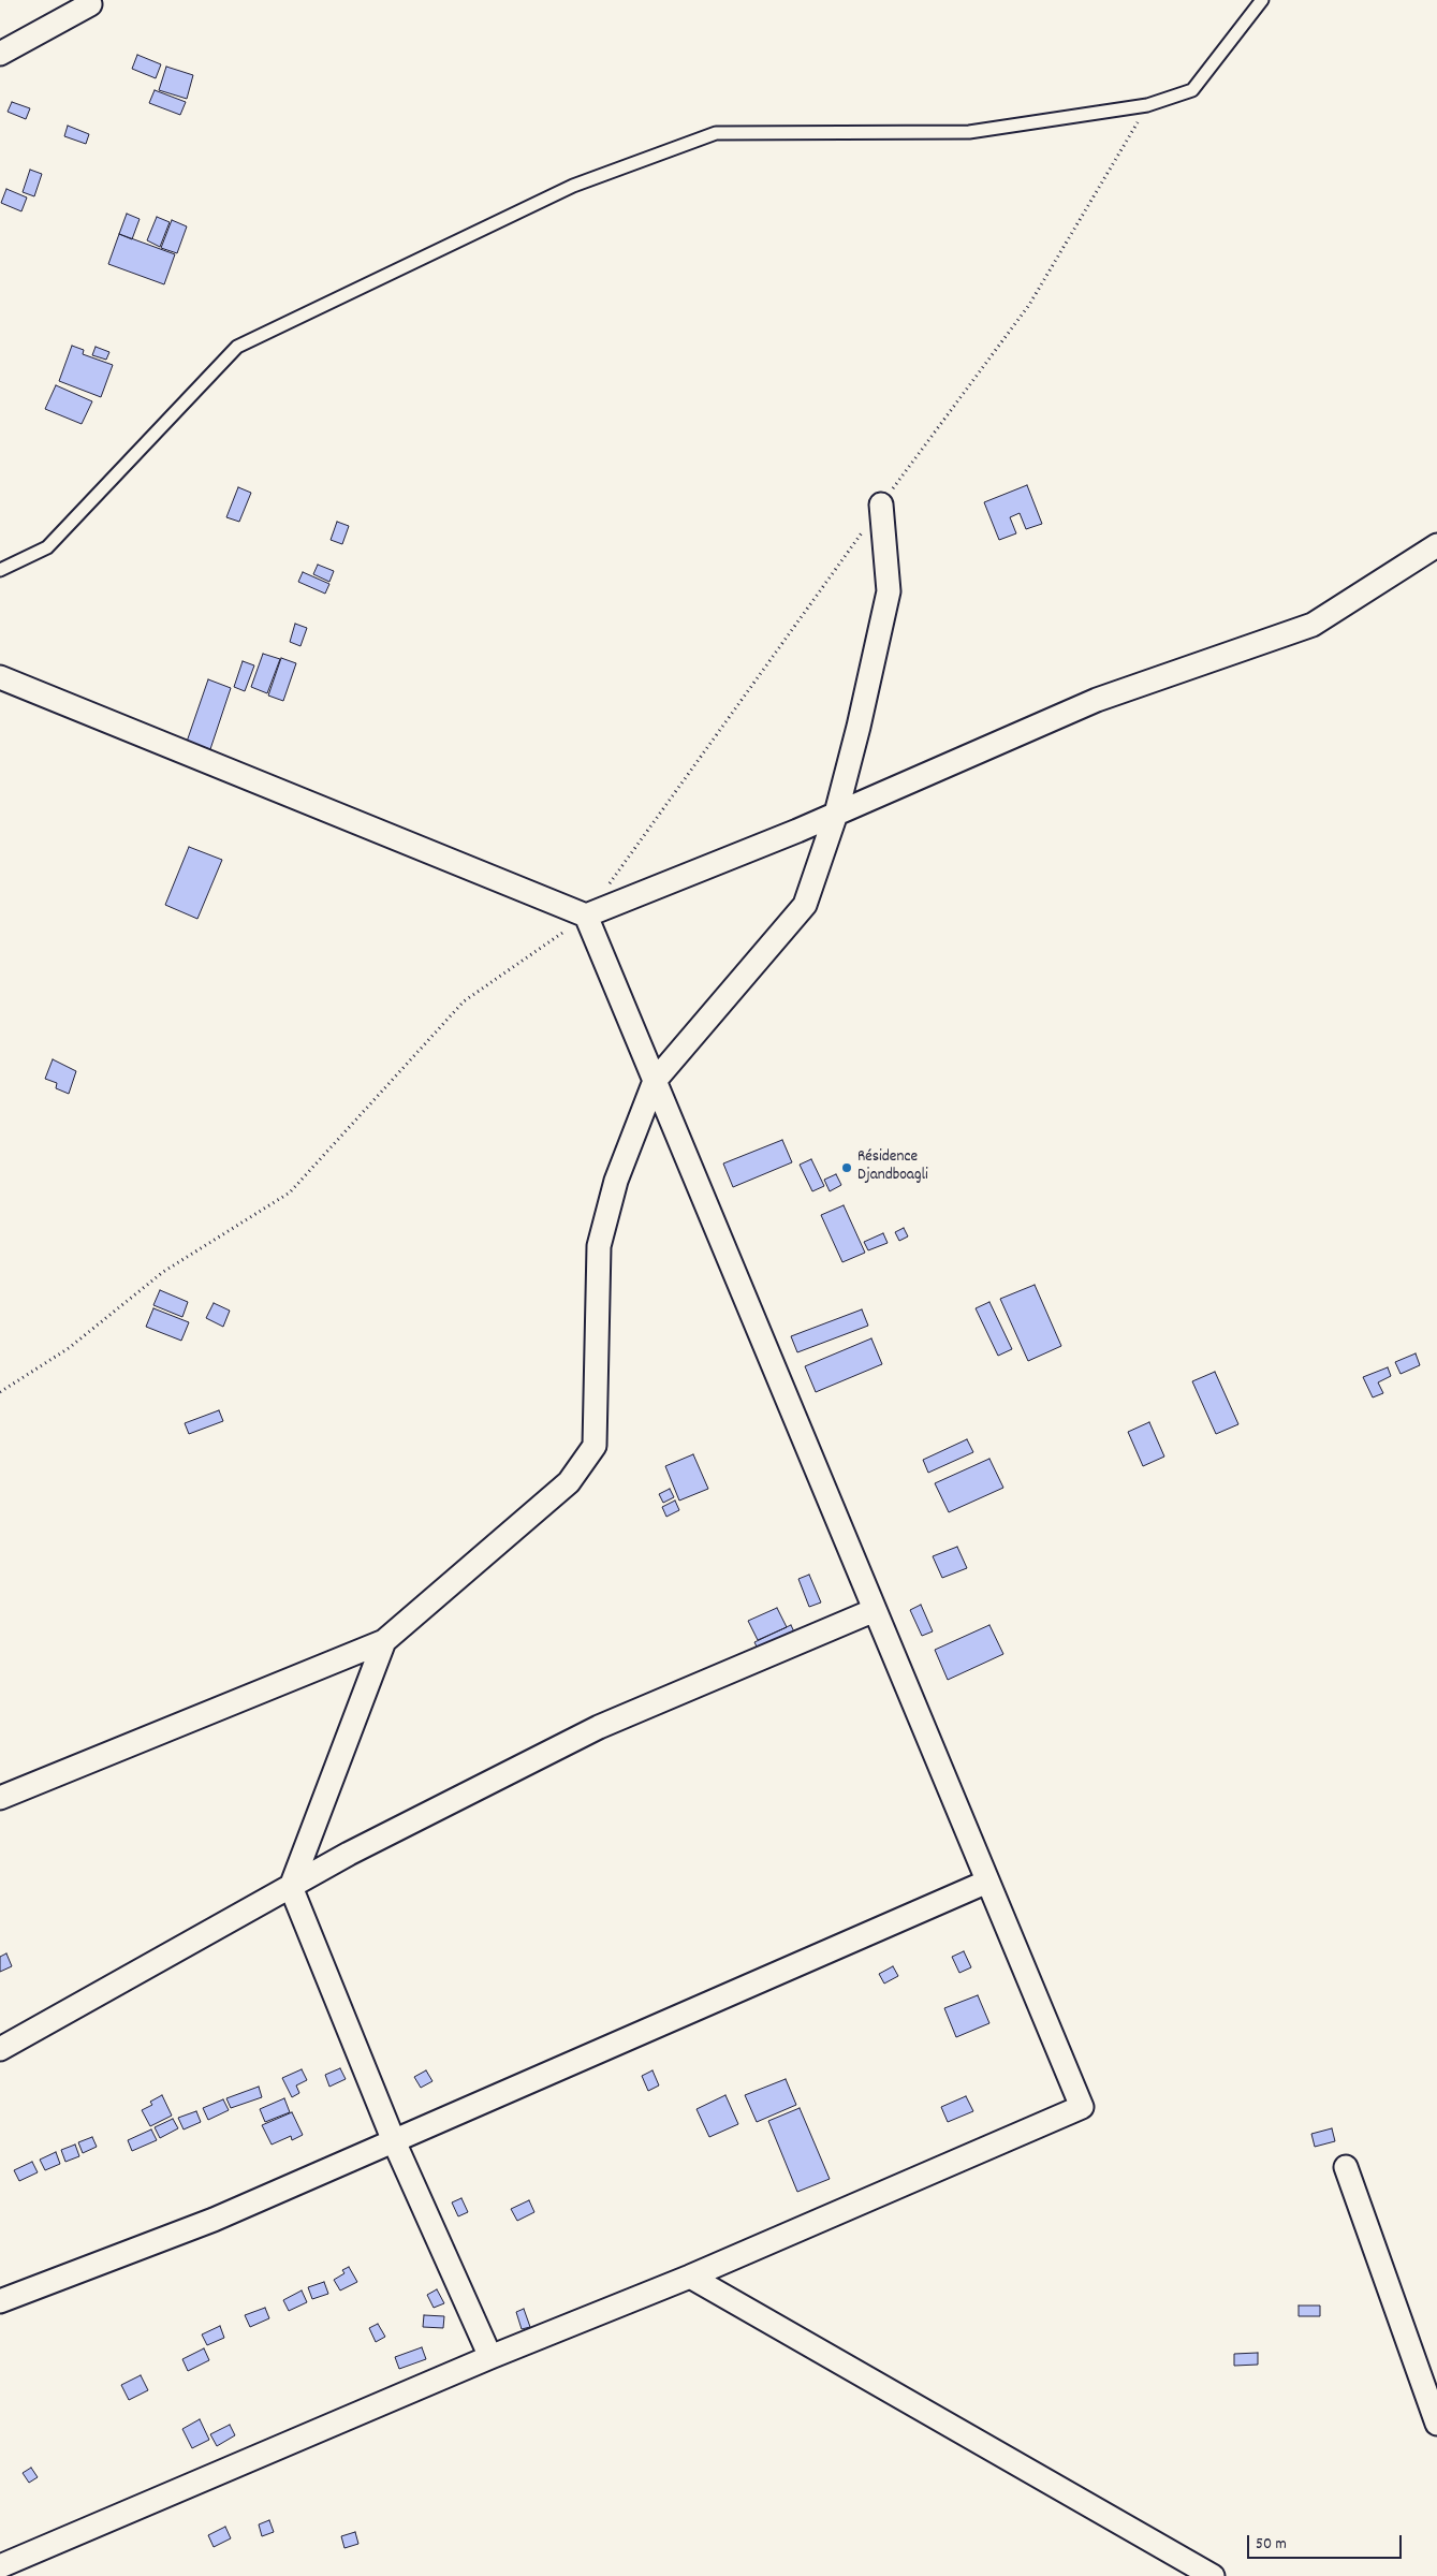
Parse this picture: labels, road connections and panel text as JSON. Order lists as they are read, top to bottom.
{
  "places": ["Résidence Djandboagli"],
  "scale_bar": "50 m"
}
